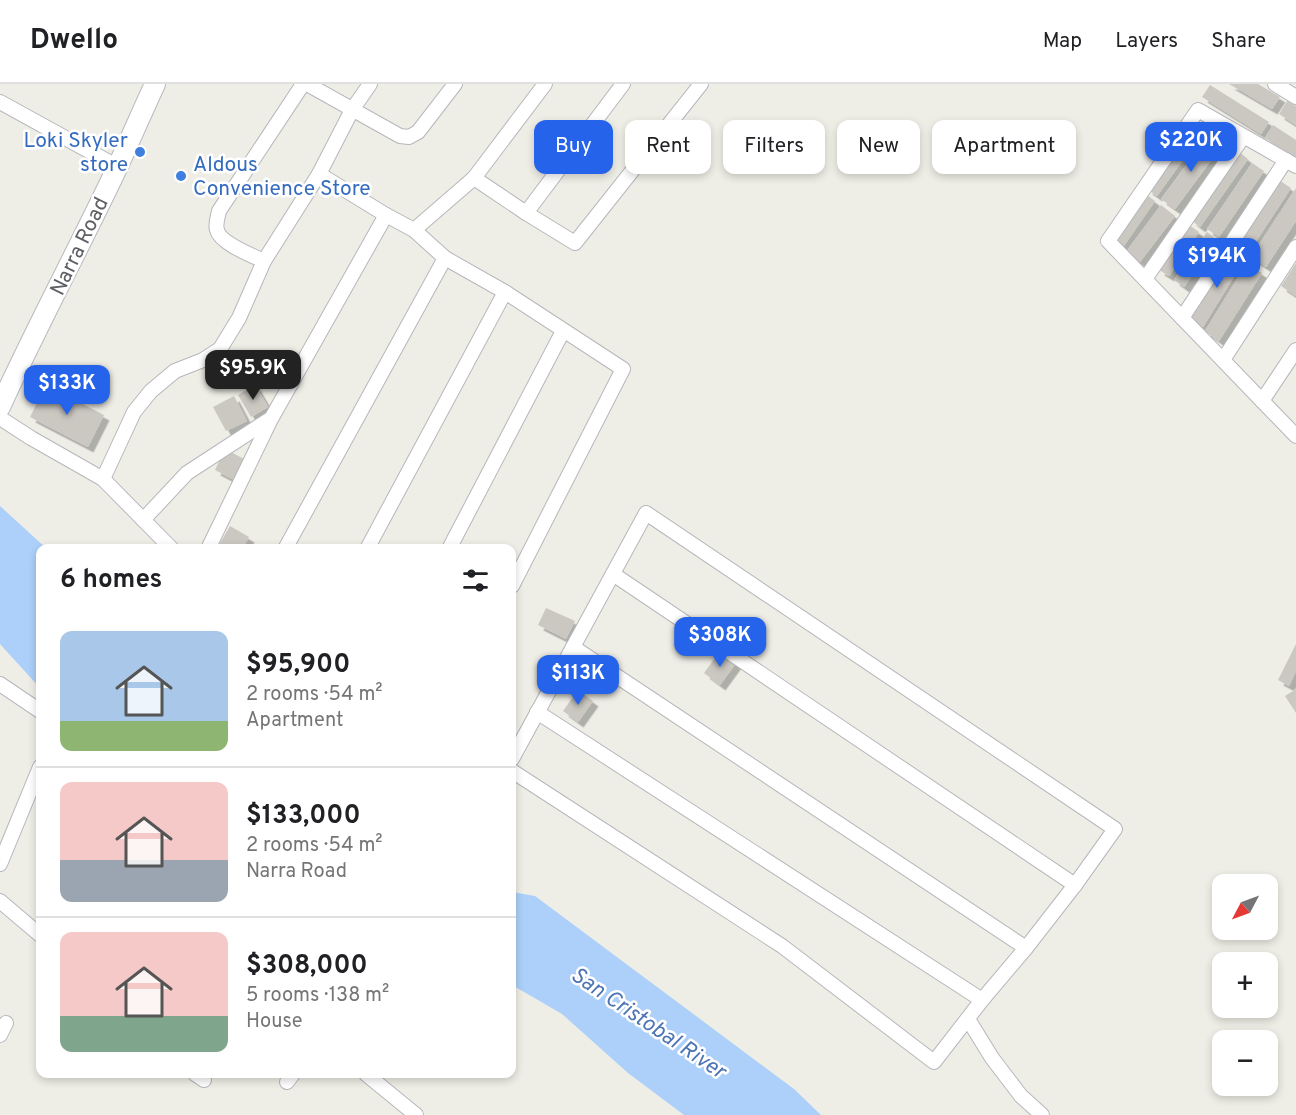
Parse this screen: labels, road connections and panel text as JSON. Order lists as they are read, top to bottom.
{
  "streets": {
    "main road": ["Narra Road"]
  },
  "water": ["San Cristobal River"],
  "places": ["Loki Skyler store", "Aldous Convenience Store"],
  "north": "bottom left",
  "page": {
    "header": "Dwello",
    "nav": ["Map", "Layers", "Share"],
    "chip": [
      "Buy",
      "Rent",
      "Filters",
      "New",
      "Apartment"
    ],
    "price": [
      "$220K",
      "$194K",
      "$95.9K",
      "$133K",
      "$308K",
      "$113K"
    ],
    "heading": "6 homes",
    "list": [
      {
        "name": "$95,900",
        "note": "2 rooms · 54 m² · Apartment"
      },
      {
        "name": "$133,000",
        "note": "2 rooms · 54 m² · Narra Road"
      },
      {
        "name": "$308,000",
        "note": "5 rooms · 138 m² · House"
      }
    ],
    "map_buttons": ["+", "−"]
  }
}
